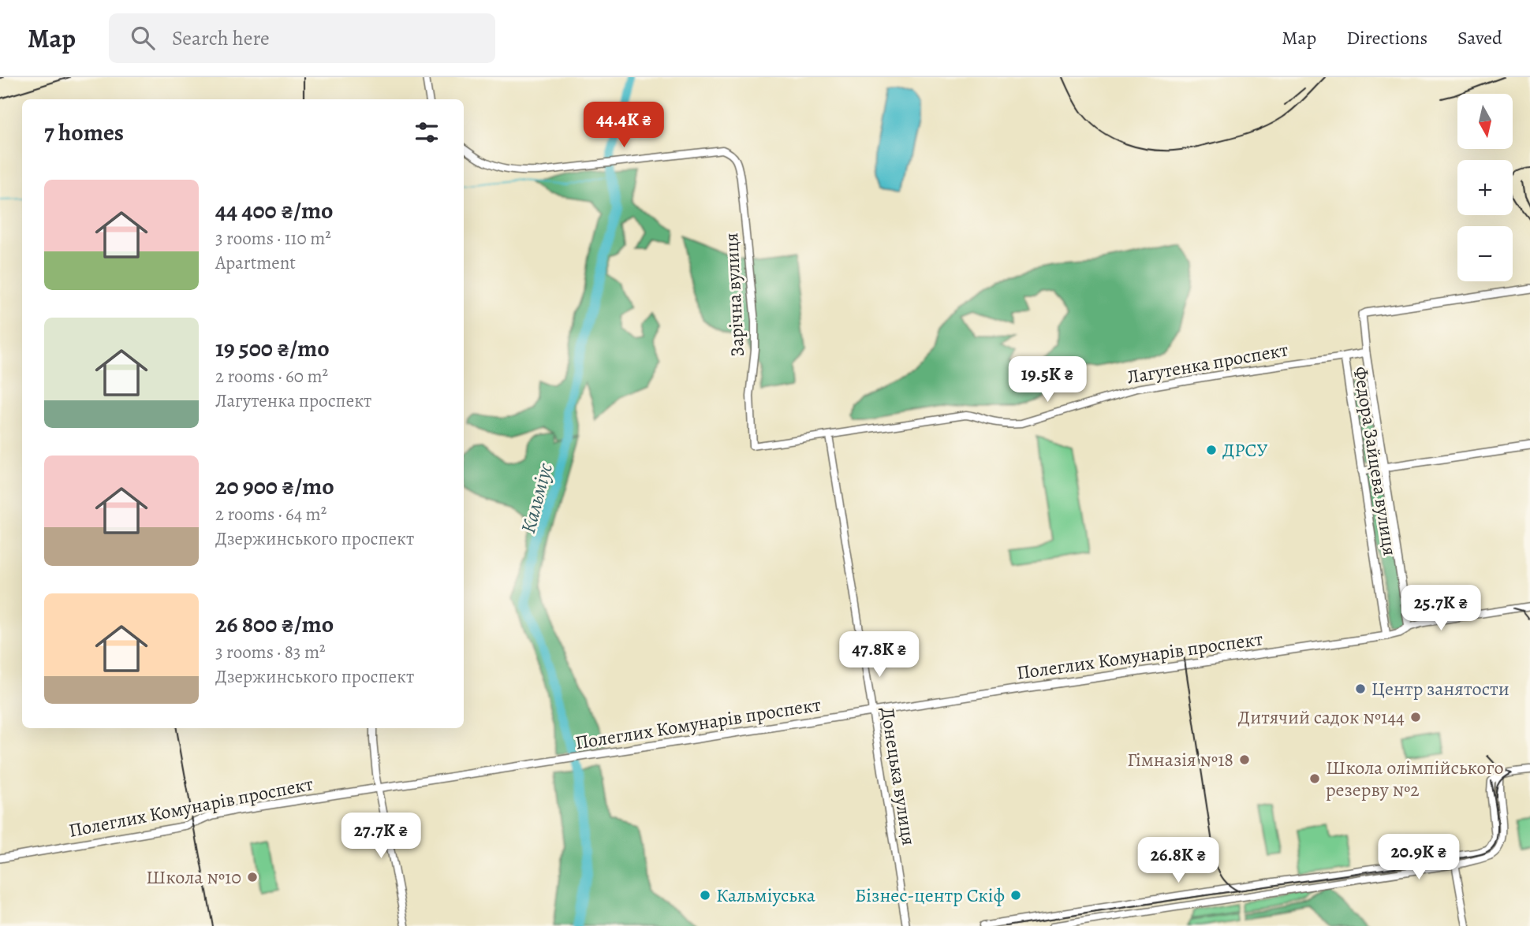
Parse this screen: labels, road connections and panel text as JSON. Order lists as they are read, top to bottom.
{
  "streets": {
    "main road": ["Лагутенка проспект", "Федора Зайцева вулиця", "Полеглих Комунарів проспект"],
    "street": ["Зарічна вулиця", "Донецька вулиця"]
  },
  "crossings": [
    ["Зарічна вулиця", "Лагутенка проспект"],
    ["Лагутенка проспект", "Федора Зайцева вулиця"],
    ["Лагутенка проспект", "Донецька вулиця"],
    ["Федора Зайцева вулиця", "Полеглих Комунарів проспект"],
    ["Полеглих Комунарів проспект", "Донецька вулиця"]
  ],
  "water": ["Кальміус"],
  "places": [
    "ДРСУ",
    "Центр занятости",
    "Дитячий садок №144",
    "Гімназія №18",
    "Школа олімпійського резерву №2",
    "Школа №10",
    "Кальміуська",
    "Бізнес-центр Скіф"
  ],
  "north": "bottom",
  "page": {
    "header": "Map",
    "search": "Search here",
    "nav": ["Map", "Directions", "Saved"],
    "map_buttons": ["+", "−"],
    "heading": "7 homes",
    "price": [
      "44.4K ₴",
      "19.5K ₴",
      "25.7K ₴",
      "47.8K ₴",
      "27.7K ₴",
      "20.9K ₴",
      "26.8K ₴"
    ],
    "list": [
      {
        "name": "44 400 ₴/mo",
        "note": "3 rooms · 110 m² · Apartment"
      },
      {
        "name": "19 500 ₴/mo",
        "note": "2 rooms · 60 m² · Лагутенка проспект"
      },
      {
        "name": "20 900 ₴/mo",
        "note": "2 rooms · 64 m² · Дзержинського проспект"
      },
      {
        "name": "26 800 ₴/mo",
        "note": "3 rooms · 83 m² · Дзержинського проспект"
      }
    ]
  }
}
